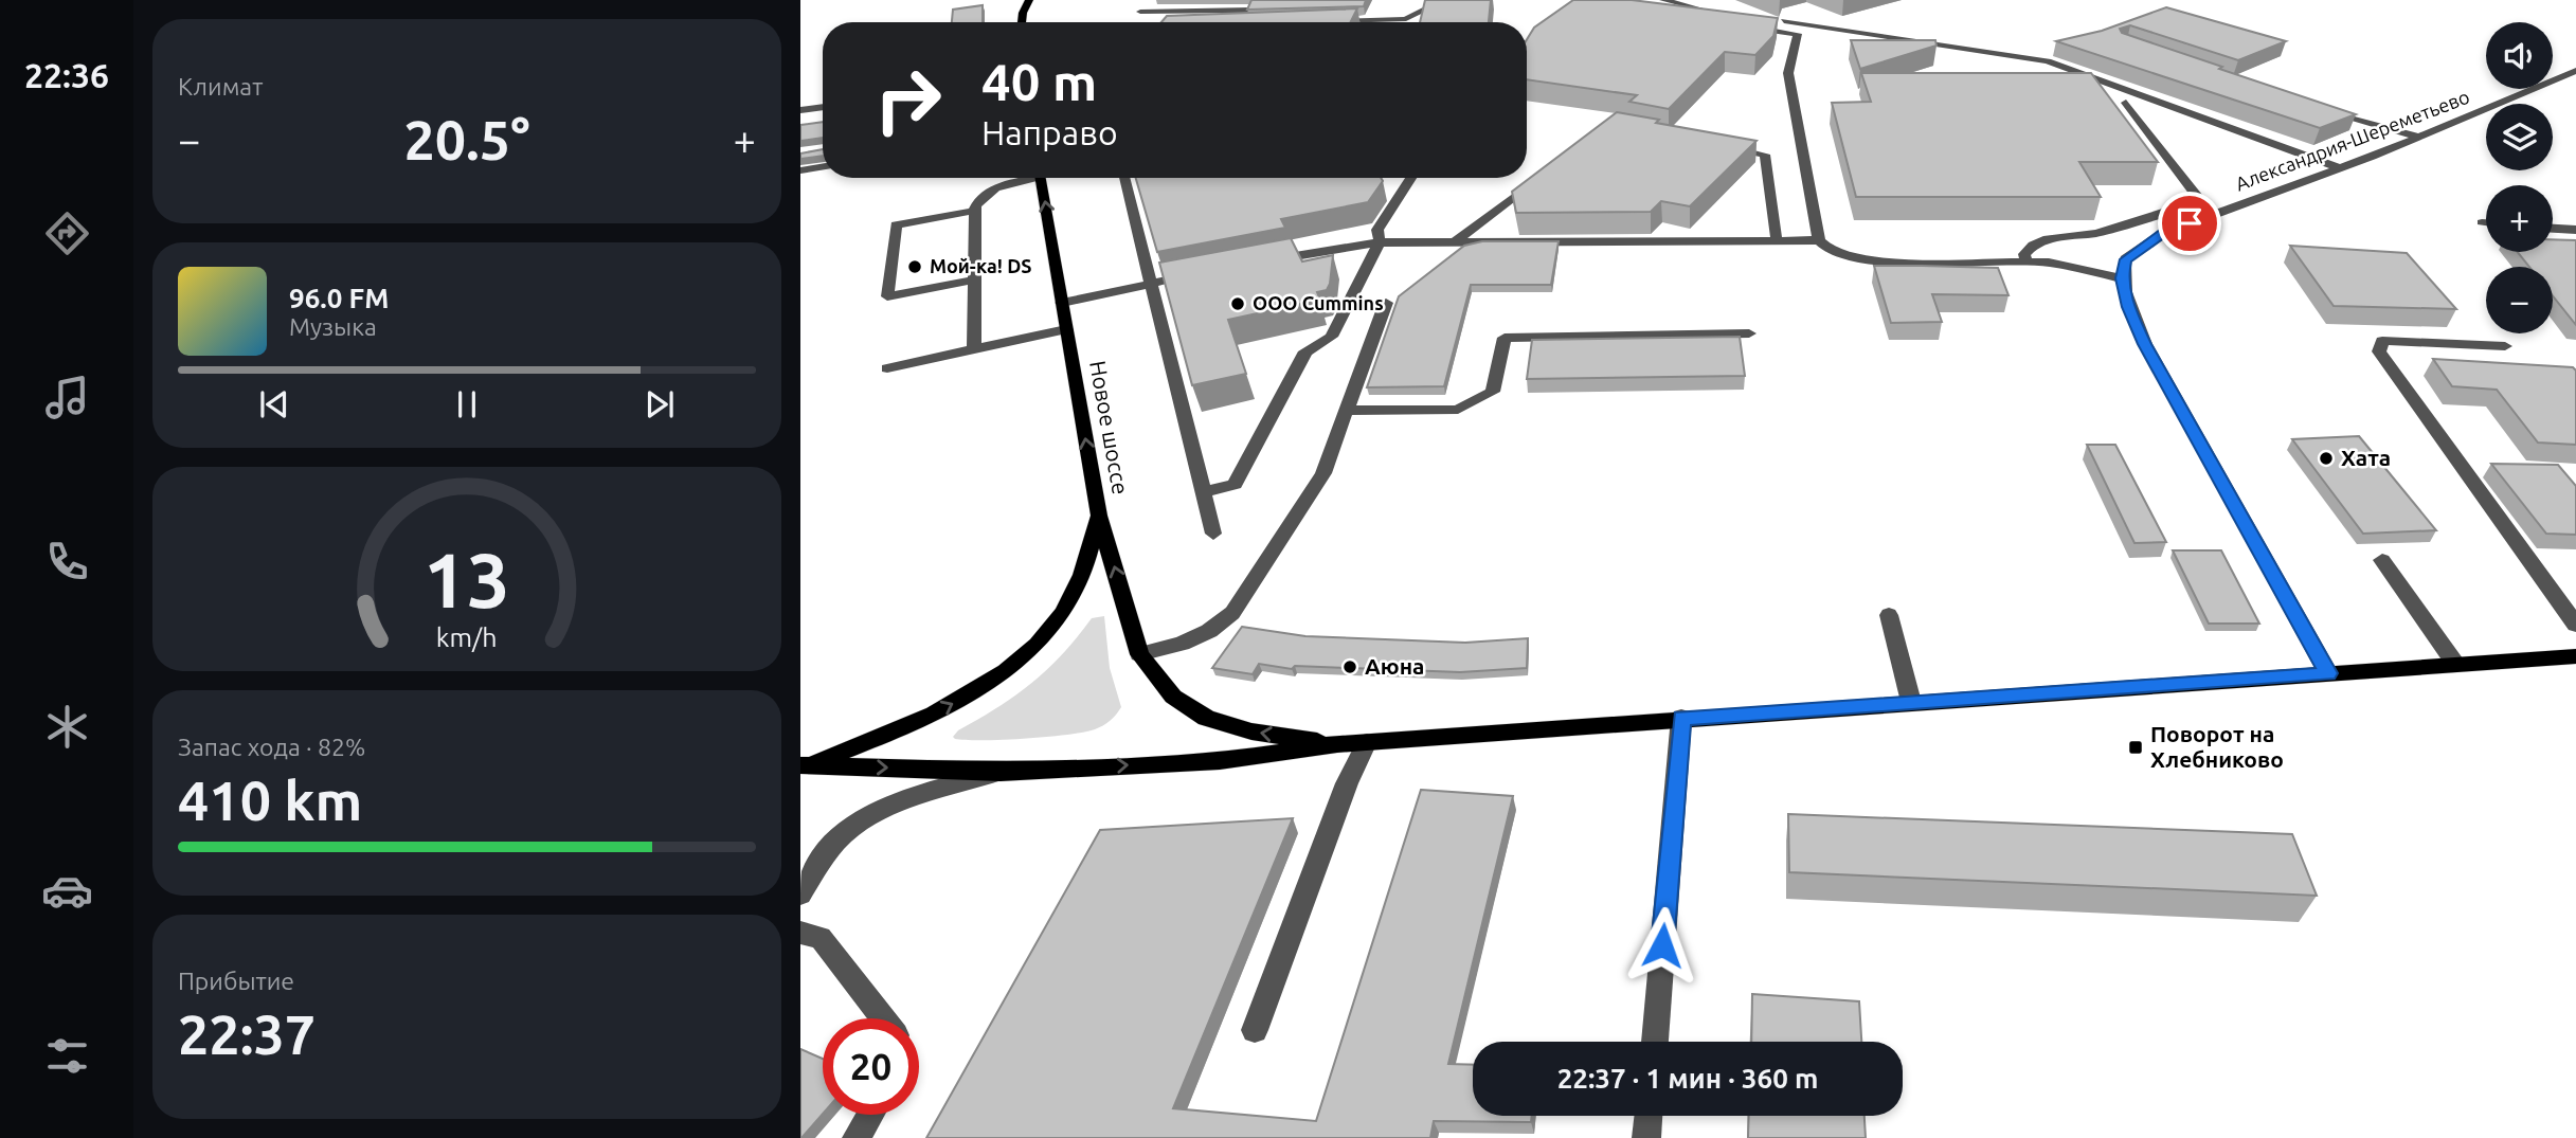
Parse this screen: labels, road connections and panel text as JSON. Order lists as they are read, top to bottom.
{
  "streets": {
    "main road": ["Новое шоссе"],
    "street": ["Александрия-Шереметьево"]
  },
  "one_way": ["Новое шоссе"],
  "places": {
    "other": [
      "Мой-ка! DS",
      "OOO Cummins",
      "Хата",
      "Аюна"
    ],
    "transit": ["Поворот на Хлебниково"]
  },
  "page": {
    "tabs": "22:36",
    "tile": [
      "Климат",
      ["Запас хода · 82%", "410 km"],
      ["Прибытие", "22:37"]
    ],
    "map_buttons": ["+", "−"],
    "turn": ["40 m", "Направо"],
    "heat": ["−", "20.5°", "+"],
    "song": ["96.0 FM", "Музыка"],
    "limit": "20",
    "trip": "22:37 · 1 мин · 360 m",
    "gauge": ["13", "km/h"]
  }
}
